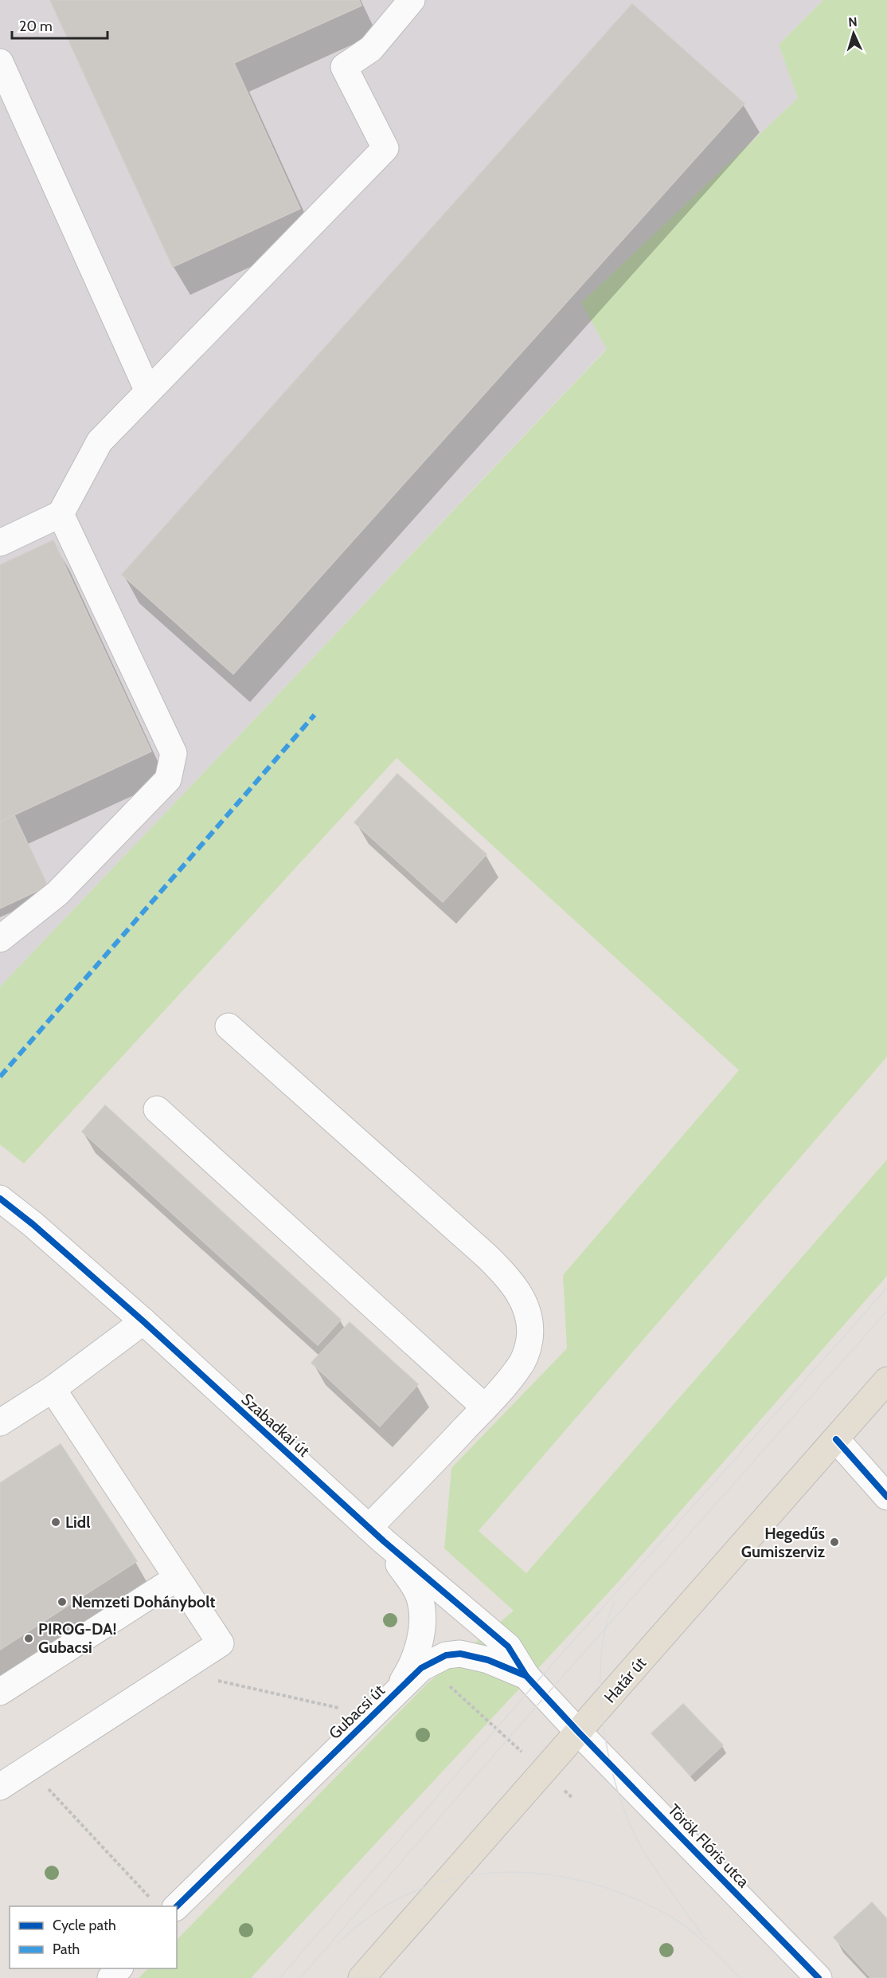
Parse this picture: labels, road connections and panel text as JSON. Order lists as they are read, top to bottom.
{
  "streets": {
    "main road": ["Határ út"],
    "street": ["Szabadkai út", "Gubacsi út", "Török Flóris utca"]
  },
  "crossings": [
    ["Szabadkai út", "Gubacsi út"],
    ["Határ út", "Gubacsi út"],
    ["Határ út", "Török Flóris utca"],
    ["Gubacsi út", "Török Flóris utca"]
  ],
  "places": [
    "Lidl",
    "Hegedűs Gumiszerviz",
    "Nemzeti Dohánybolt",
    "PIROG-DA! Gubacsi"
  ],
  "legend": ["Cycle path", "Path"],
  "scale_bar": "20 m",
  "north": "top"
}
